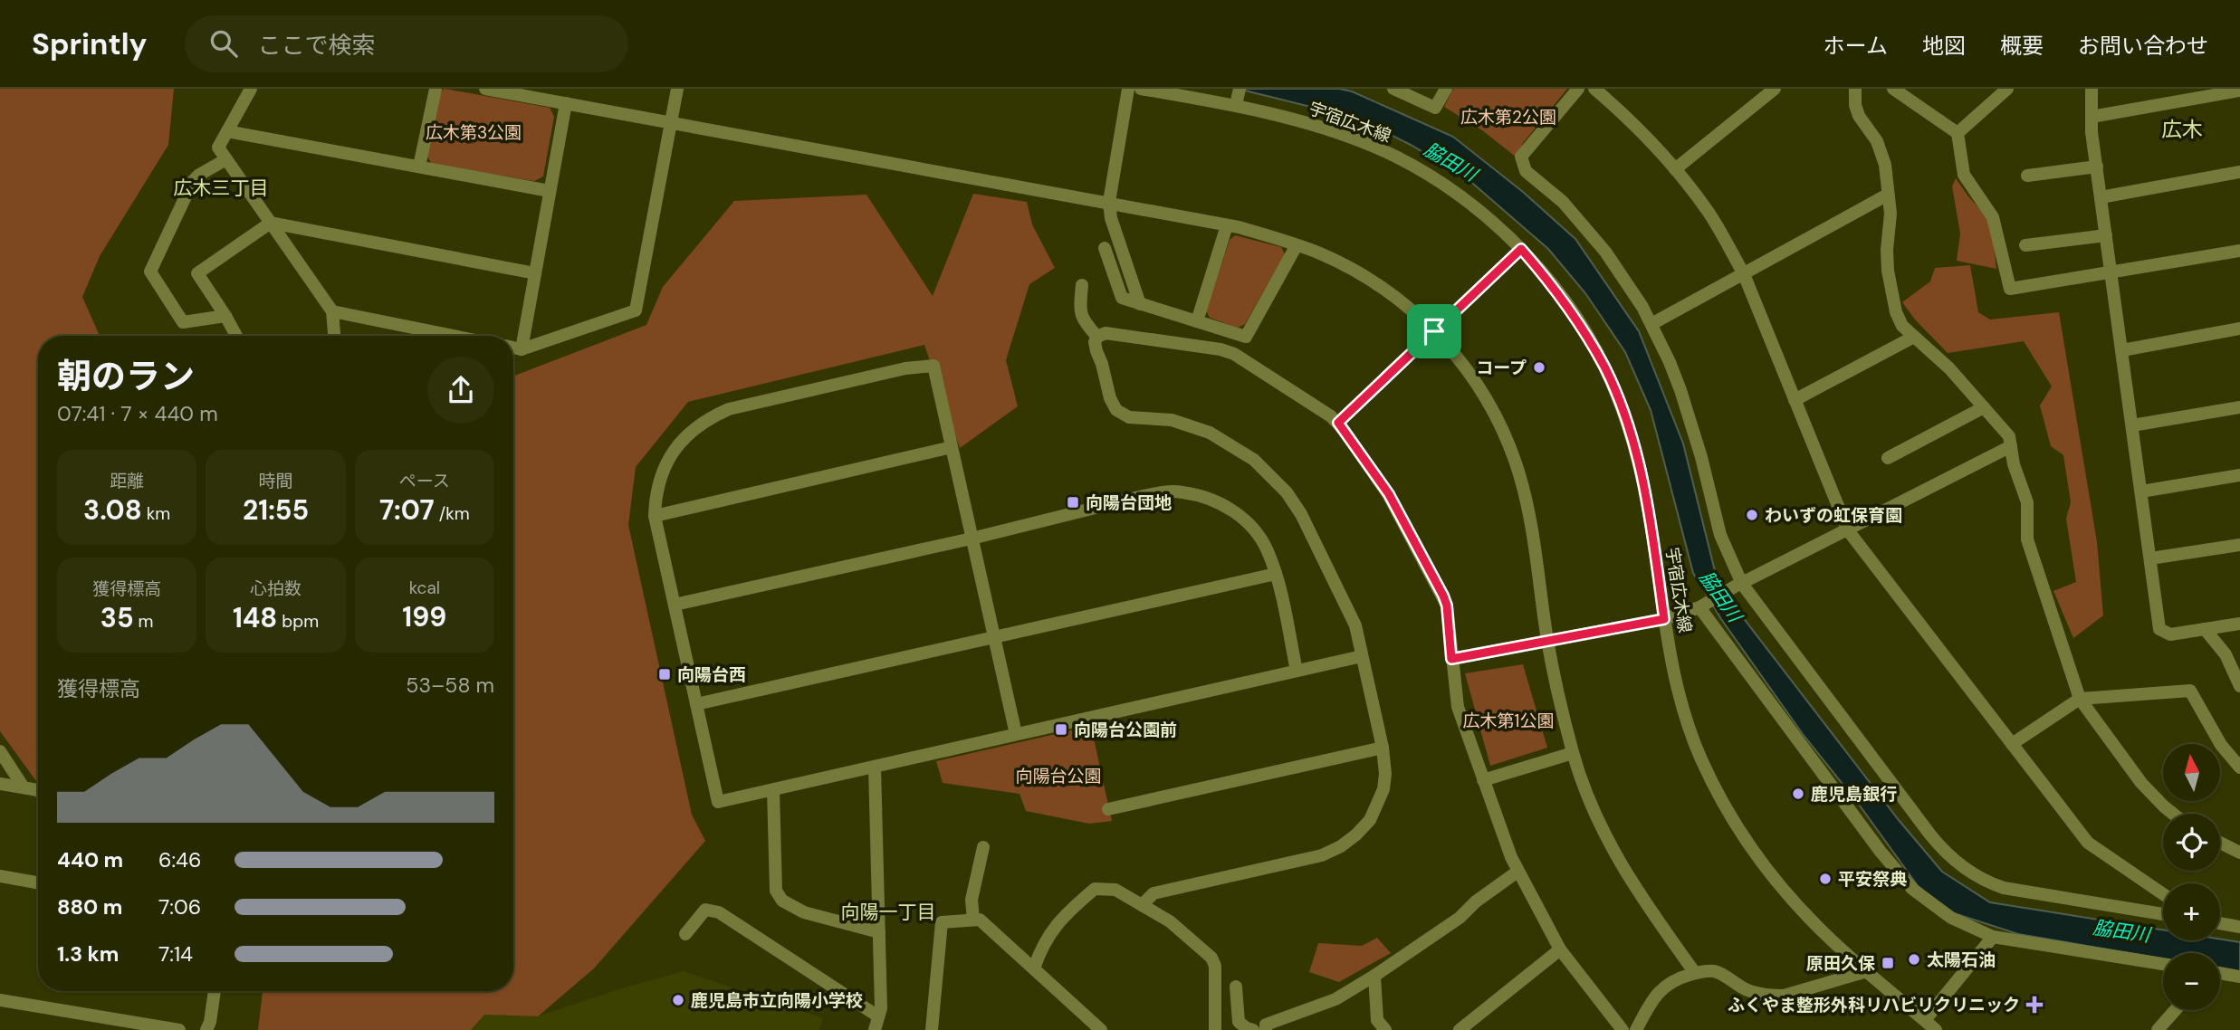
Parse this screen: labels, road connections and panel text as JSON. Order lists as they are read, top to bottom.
{
  "streets": {
    "street": ["宇宿広木線"]
  },
  "districts": ["広木", "広木三丁目", "向陽一丁目"],
  "water": ["脇田川"],
  "parks": [
    "広木第2公園",
    "広木第3公園",
    "広木第1公園",
    "向陽台公園"
  ],
  "places": {
    "other": [
      "コープ",
      "わいずの虹保育園",
      "鹿児島銀行",
      "平安祭典",
      "太陽石油",
      "鹿児島市立向陽小学校"
    ],
    "transit": [
      "向陽台団地",
      "向陽台西",
      "向陽台公園前",
      "原田久保"
    ],
    "health": ["ふくやま整形外科リハビリクリニック"]
  },
  "north": "top",
  "page": {
    "header": "Sprintly",
    "search": "ここで検索",
    "nav": [
      "ホーム",
      "地図",
      "概要",
      "お問い合わせ"
    ],
    "heading": ["朝のラン", "07:41 · 7 × 440 m"],
    "stats": [
      ["距離", "3.08 km"],
      ["時間", "21:55"],
      ["ペース", "7:07 /km"],
      ["獲得標高", "35 m"],
      ["心拍数", "148 bpm"],
      ["kcal", "199"]
    ],
    "chart": ["獲得標高", "53–58 m"],
    "map_buttons": ["+", "−"],
    "list": [
      {
        "name": "440 m",
        "note": "6:46"
      },
      {
        "name": "880 m",
        "note": "7:06"
      },
      {
        "name": "1.3 km",
        "note": "7:14"
      }
    ]
  }
}
